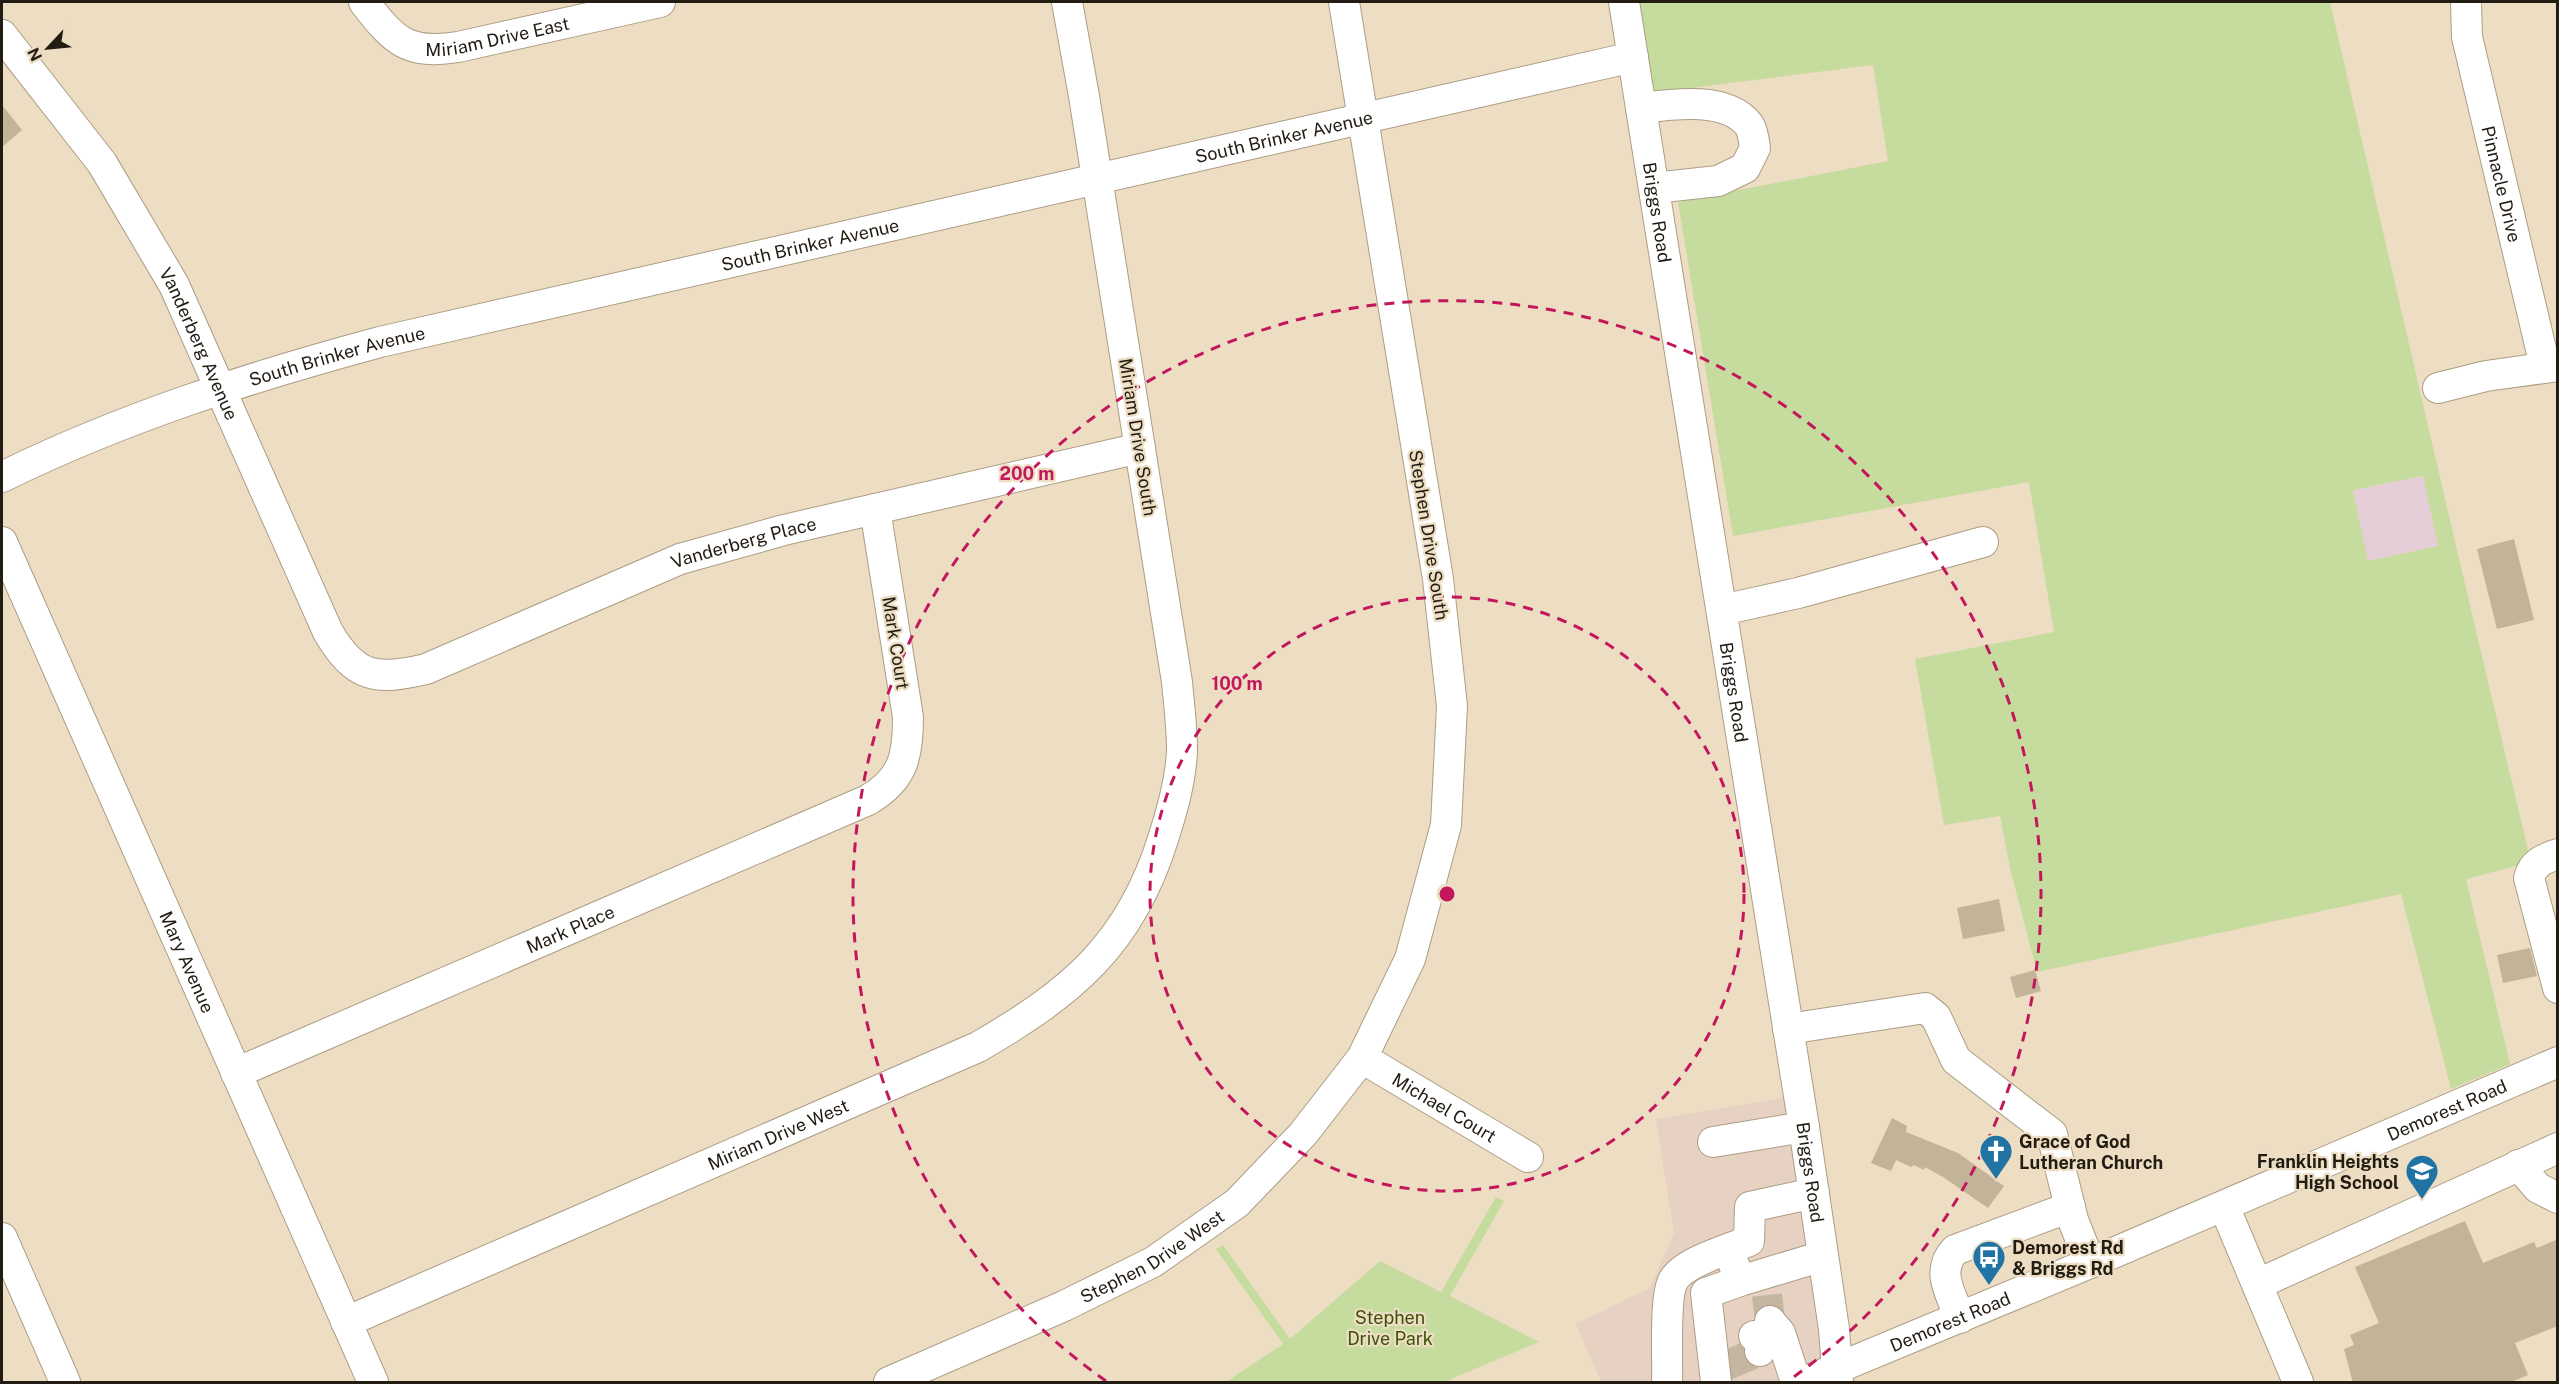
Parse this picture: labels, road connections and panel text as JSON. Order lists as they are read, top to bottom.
{
  "streets": {
    "street": [
      "Miriam Drive East",
      "South Brinker Avenue",
      "Pinnacle Drive",
      "Briggs Road",
      "Vanderberg Avenue",
      "Miriam Drive South",
      "Stephen Drive South",
      "Vanderberg Place",
      "Mark Court",
      "Mark Place",
      "Mary Avenue",
      "Michael Court",
      "Demorest Road",
      "Miriam Drive West",
      "Stephen Drive West"
    ]
  },
  "crossings": [
    ["South Brinker Avenue", "Briggs Road"],
    ["South Brinker Avenue", "Vanderberg Avenue"],
    ["South Brinker Avenue", "Miriam Drive South"],
    ["South Brinker Avenue", "Stephen Drive South"],
    ["Briggs Road", "Demorest Road"],
    ["Vanderberg Avenue", "Vanderberg Place"],
    ["Miriam Drive South", "Vanderberg Place"],
    ["Miriam Drive South", "Miriam Drive West"],
    ["Stephen Drive South", "Michael Court"],
    ["Stephen Drive South", "Stephen Drive West"],
    ["Vanderberg Place", "Mark Court"],
    ["Mark Court", "Mark Place"],
    ["Mark Place", "Mary Avenue"],
    ["Mary Avenue", "Miriam Drive West"],
    ["Michael Court", "Stephen Drive West"]
  ],
  "parks": ["Stephen Drive Park"],
  "places": {
    "church": ["Grace of God Lutheran Church"],
    "school or university": ["Franklin Heights High School"],
    "bus stop": ["Demorest Rd & Briggs Rd"]
  },
  "north": "bottom left",
  "rings": ["200 m", "100 m"]
}
